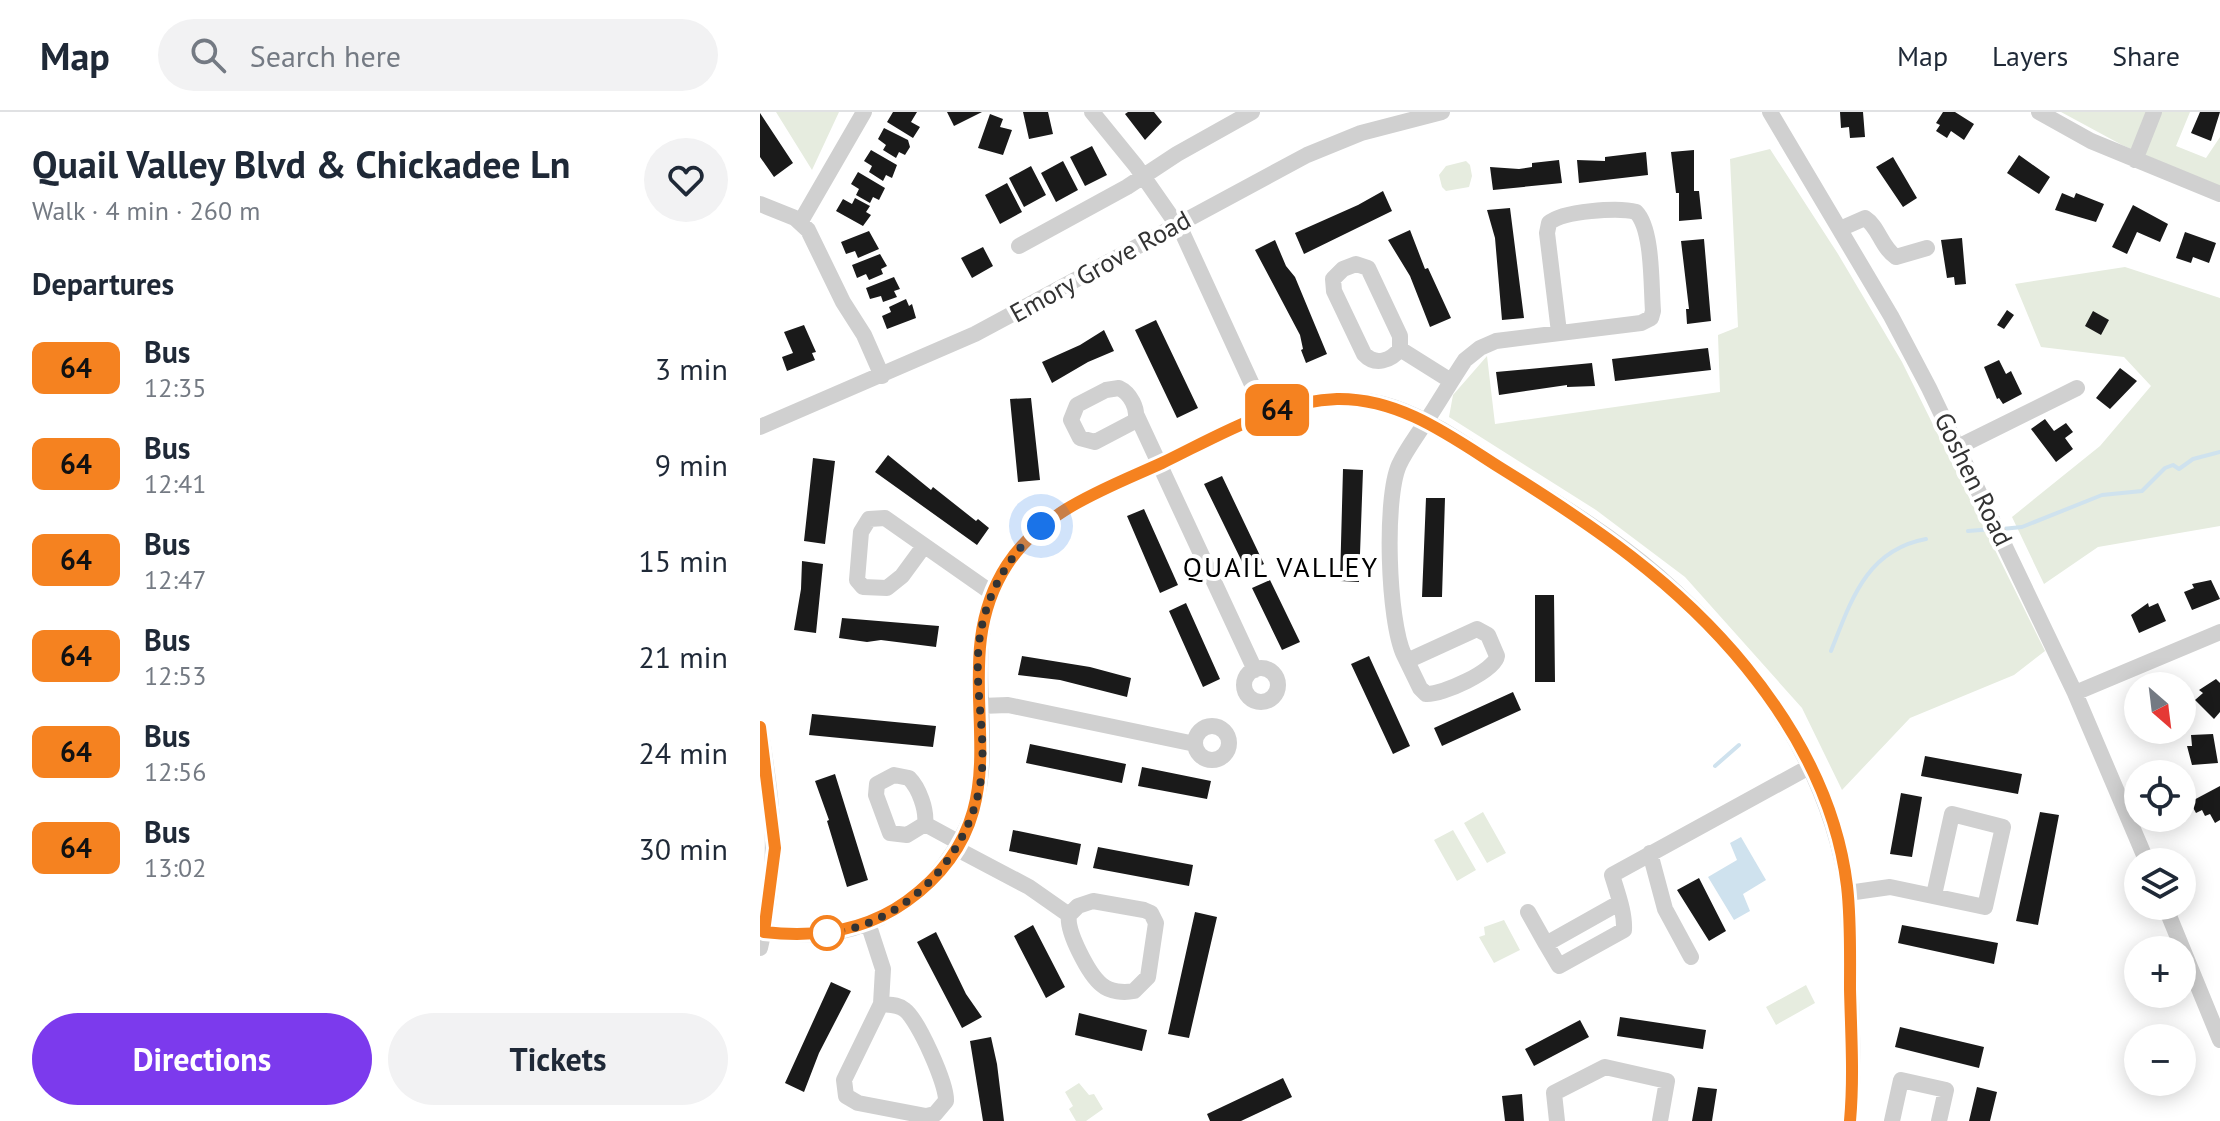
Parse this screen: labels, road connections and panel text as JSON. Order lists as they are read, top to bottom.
{
  "streets": {
    "street": ["Emory Grove Road", "Goshen Road"]
  },
  "districts": ["QUAIL VALLEY"],
  "lines": ["bus line 64"],
  "north": "bottom right",
  "page": {
    "header": "Map",
    "search": "Search here",
    "nav": ["Map", "Layers", "Share"],
    "heading": [
      ["Quail Valley Blvd & Chickadee Ln", "Walk · 4 min · 260 m"],
      "Departures"
    ],
    "on_map": "64",
    "list": [
      {
        "mark": "64",
        "name": "Bus",
        "note": "12:35",
        "value": "3 min"
      },
      {
        "mark": "64",
        "name": "Bus",
        "note": "12:41",
        "value": "9 min"
      },
      {
        "mark": "64",
        "name": "Bus",
        "note": "12:47",
        "value": "15 min"
      },
      {
        "mark": "64",
        "name": "Bus",
        "note": "12:53",
        "value": "21 min"
      },
      {
        "mark": "64",
        "name": "Bus",
        "note": "12:56",
        "value": "24 min"
      },
      {
        "mark": "64",
        "name": "Bus",
        "note": "13:02",
        "value": "30 min"
      }
    ],
    "map_buttons": ["+", "−"],
    "buttons": ["Directions", "Tickets"]
  }
}
